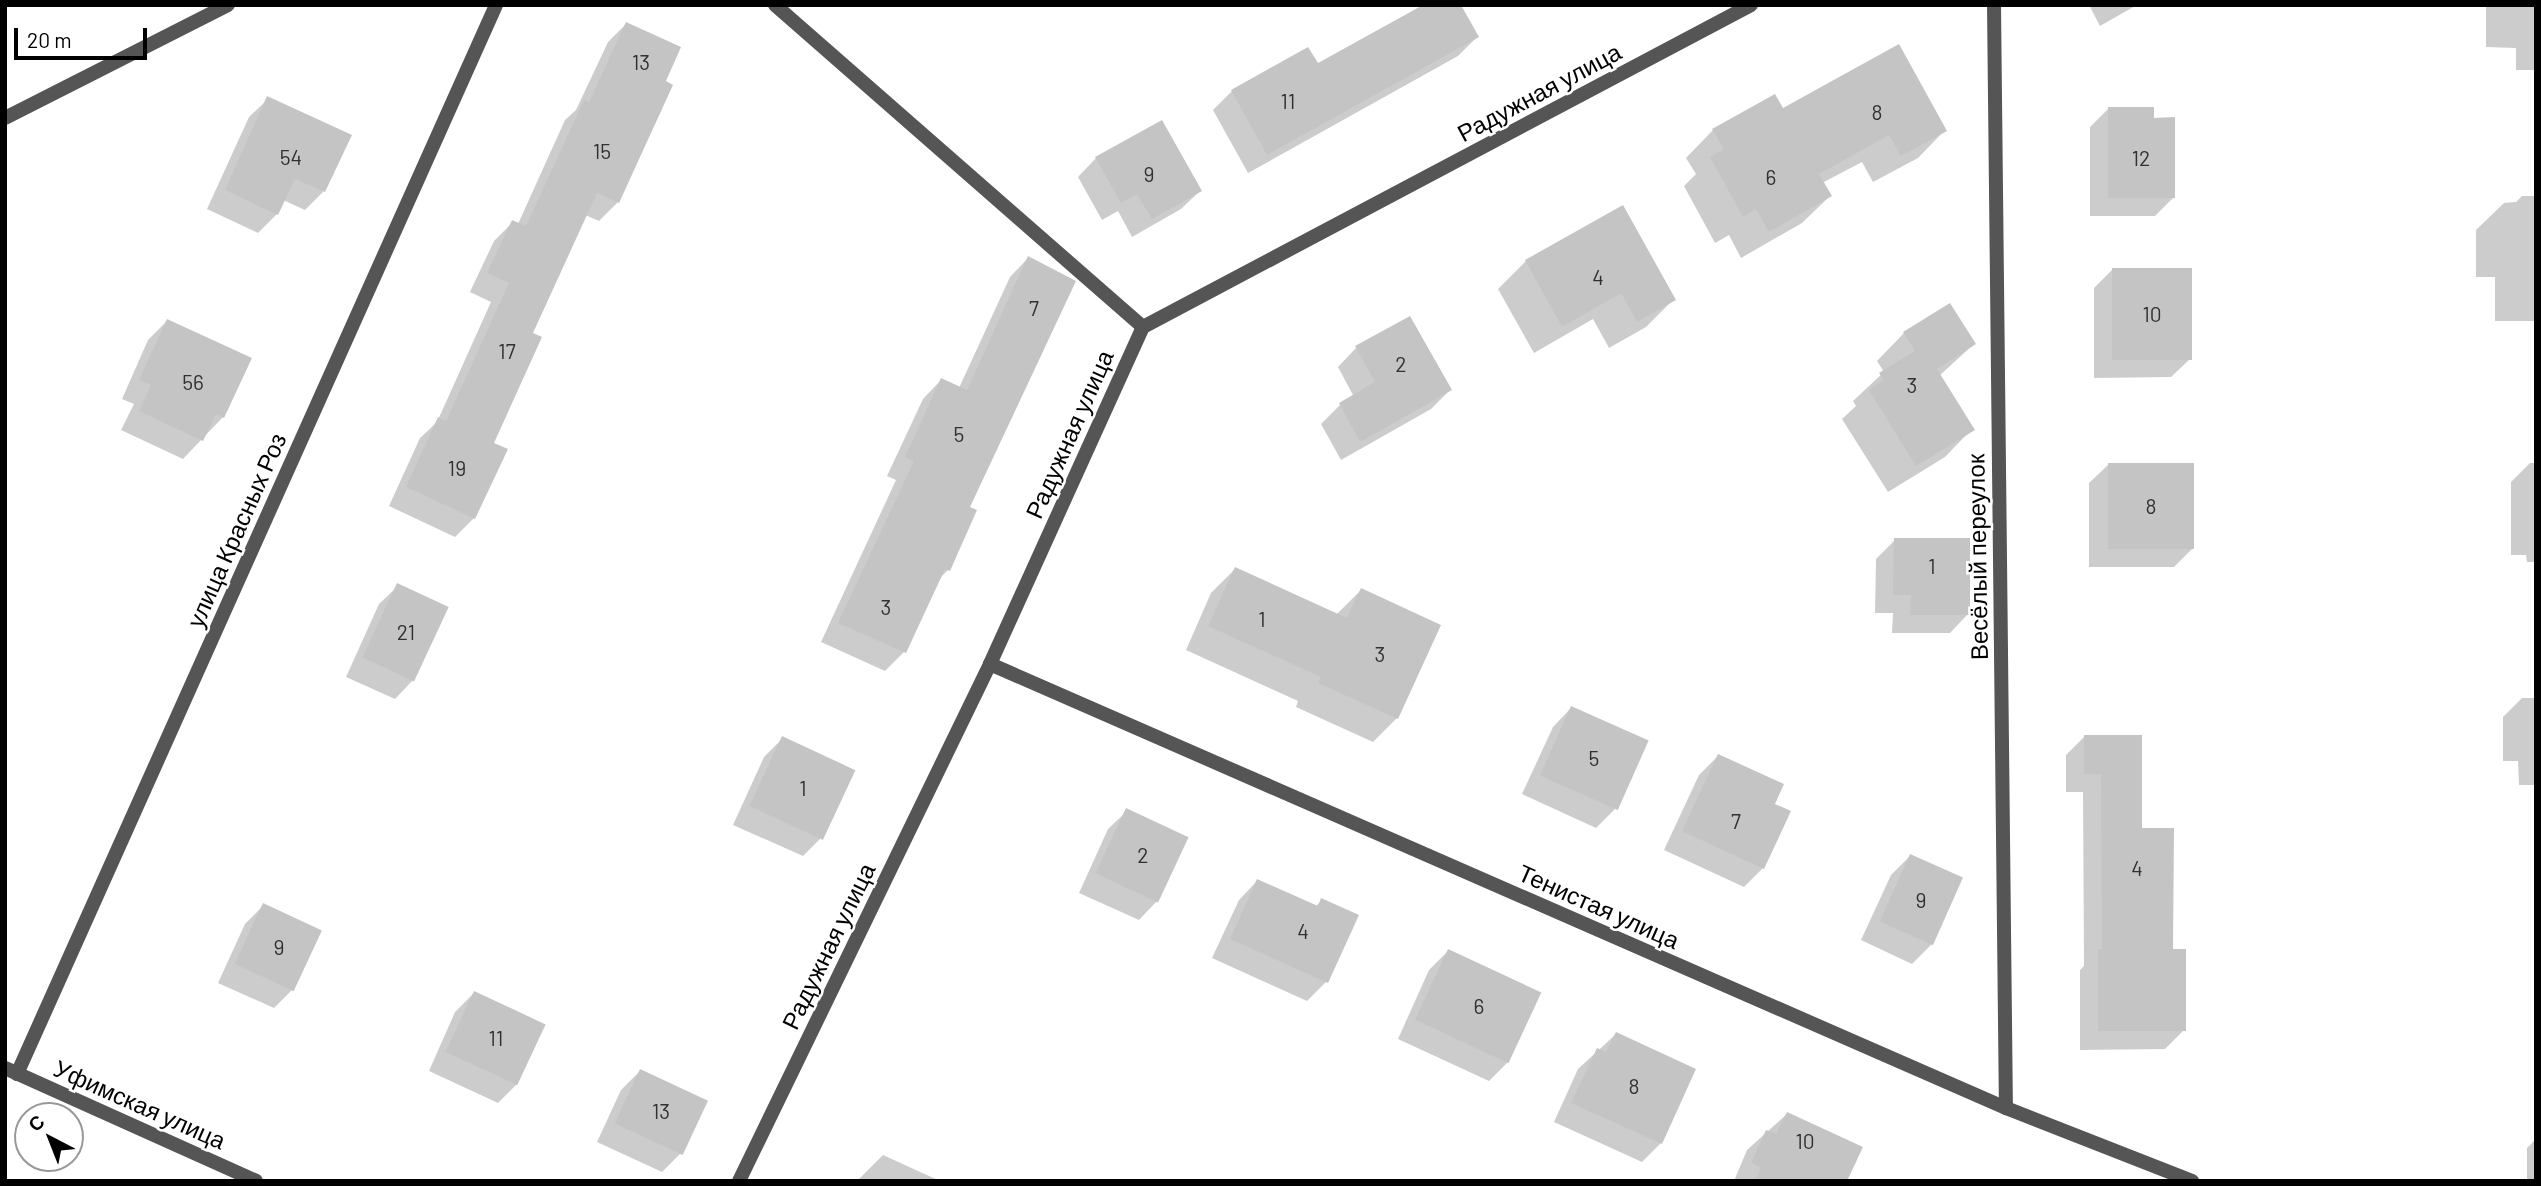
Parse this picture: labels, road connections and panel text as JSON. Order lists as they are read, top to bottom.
{
  "streets": {
    "street": [
      "Радужная улица",
      "улица Красных Роз",
      "Весёлый переулок",
      "Тенистая улица",
      "Уфимская улица"
    ]
  },
  "crossings": [
    ["Радужная улица", "Тенистая улица"],
    ["улица Красных Роз", "Уфимская улица"],
    ["Весёлый переулок", "Тенистая улица"]
  ],
  "house_numbers": [
    "13",
    "11",
    "8",
    "15",
    "54",
    "12",
    "9",
    "6",
    "4",
    "7",
    "10",
    "17",
    "2",
    "56",
    "3",
    "5",
    "19",
    "8",
    "1",
    "3",
    "1",
    "21",
    "3",
    "5",
    "1",
    "7",
    "2",
    "4",
    "9",
    "4",
    "9",
    "6",
    "11",
    "8",
    "13",
    "10"
  ],
  "scale_bar": "20 m",
  "north": "top left"
}
